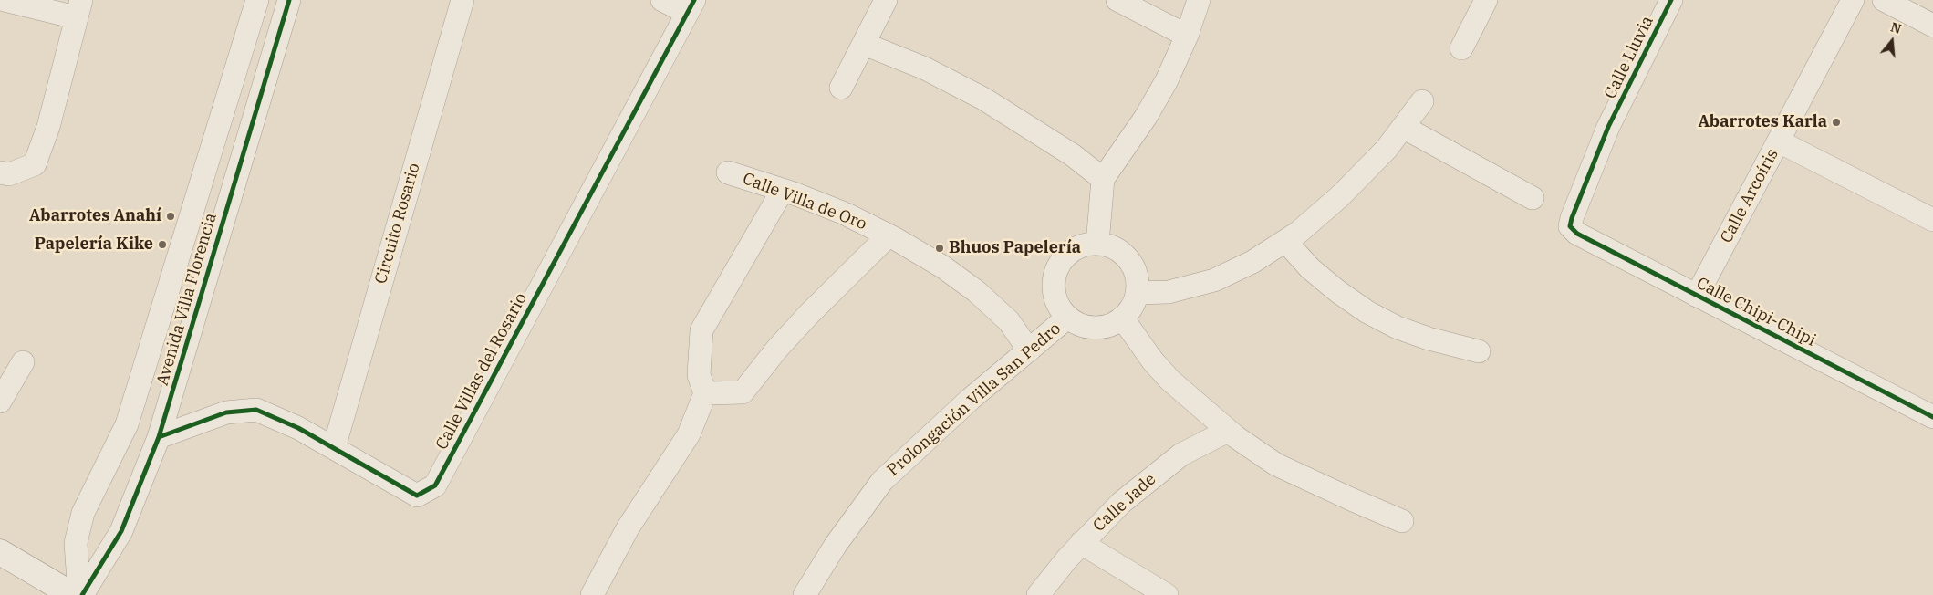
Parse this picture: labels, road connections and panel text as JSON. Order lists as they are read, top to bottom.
{
  "streets": {
    "street": [
      "Calle Lluvia",
      "Calle Arcoíris",
      "Calle Villa de Oro",
      "Circuito Rosario",
      "Avenida Villa Florencia",
      "Calle Chipi-Chipi",
      "Calle Villas del Rosario",
      "Prolongación Villa San Pedro",
      "Calle Jade"
    ]
  },
  "crossings": [
    ["Calle Lluvia", "Calle Chipi-Chipi"],
    ["Calle Arcoíris", "Calle Chipi-Chipi"],
    ["Calle Villa de Oro", "Prolongación Villa San Pedro"],
    ["Circuito Rosario", "Calle Villas del Rosario"],
    ["Avenida Villa Florencia", "Calle Villas del Rosario"]
  ],
  "places": [
    "Abarrotes Karla",
    "Abarrotes Anahí",
    "Papelería Kike",
    "Bhuos Papelería"
  ],
  "north": "top"
}
